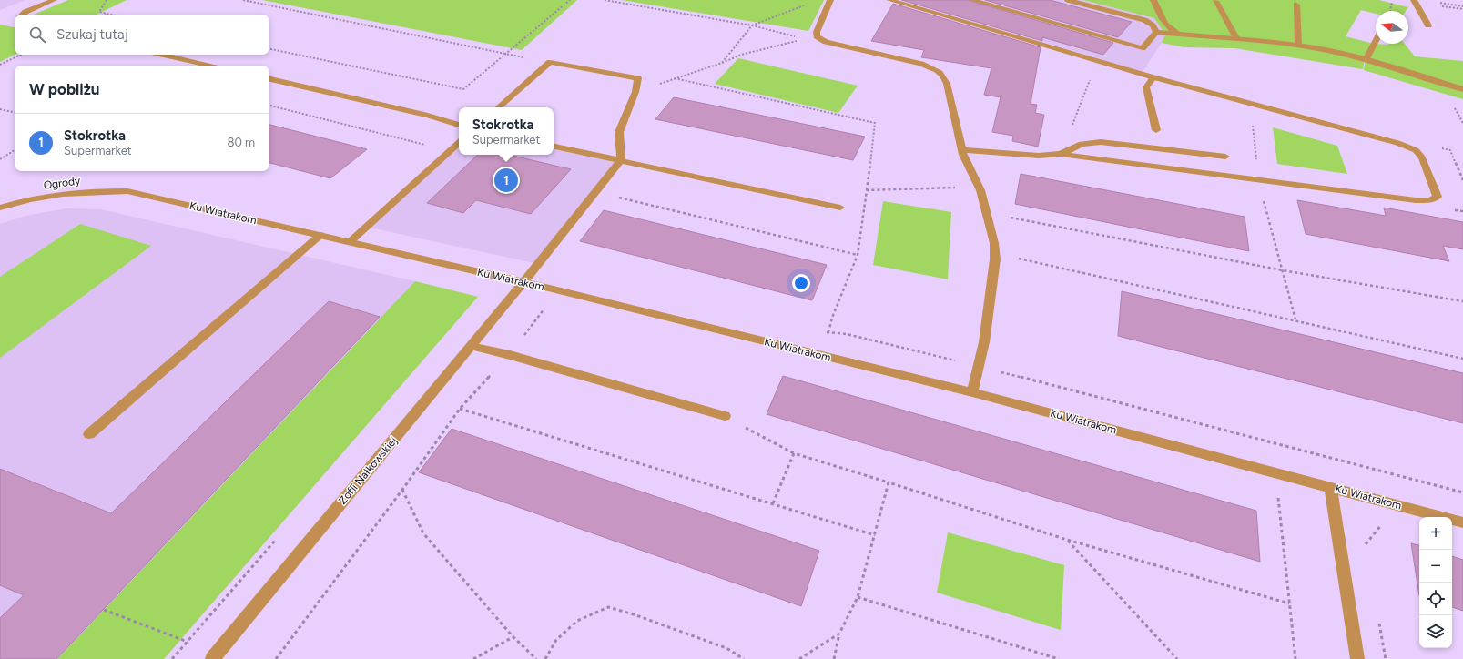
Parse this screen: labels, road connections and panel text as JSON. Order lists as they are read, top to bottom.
{
  "streets": {
    "street": ["Ogrody", "Ku Wiatrakom", "Zofii Nałkowskiej"]
  },
  "crossings": [
    ["Ogrody", "Ku Wiatrakom"],
    ["Ku Wiatrakom", "Zofii Nałkowskiej"]
  ],
  "north": "left",
  "page": {
    "search": "Szukaj tutaj",
    "heading": "W pobliżu",
    "popup": ["Stokrotka", "Supermarket"],
    "list": [
      {
        "mark": "1",
        "name": "Stokrotka",
        "note": "Supermarket",
        "value": "80 m"
      }
    ],
    "pins": "1",
    "map_buttons": ["+", "−"]
  }
}
